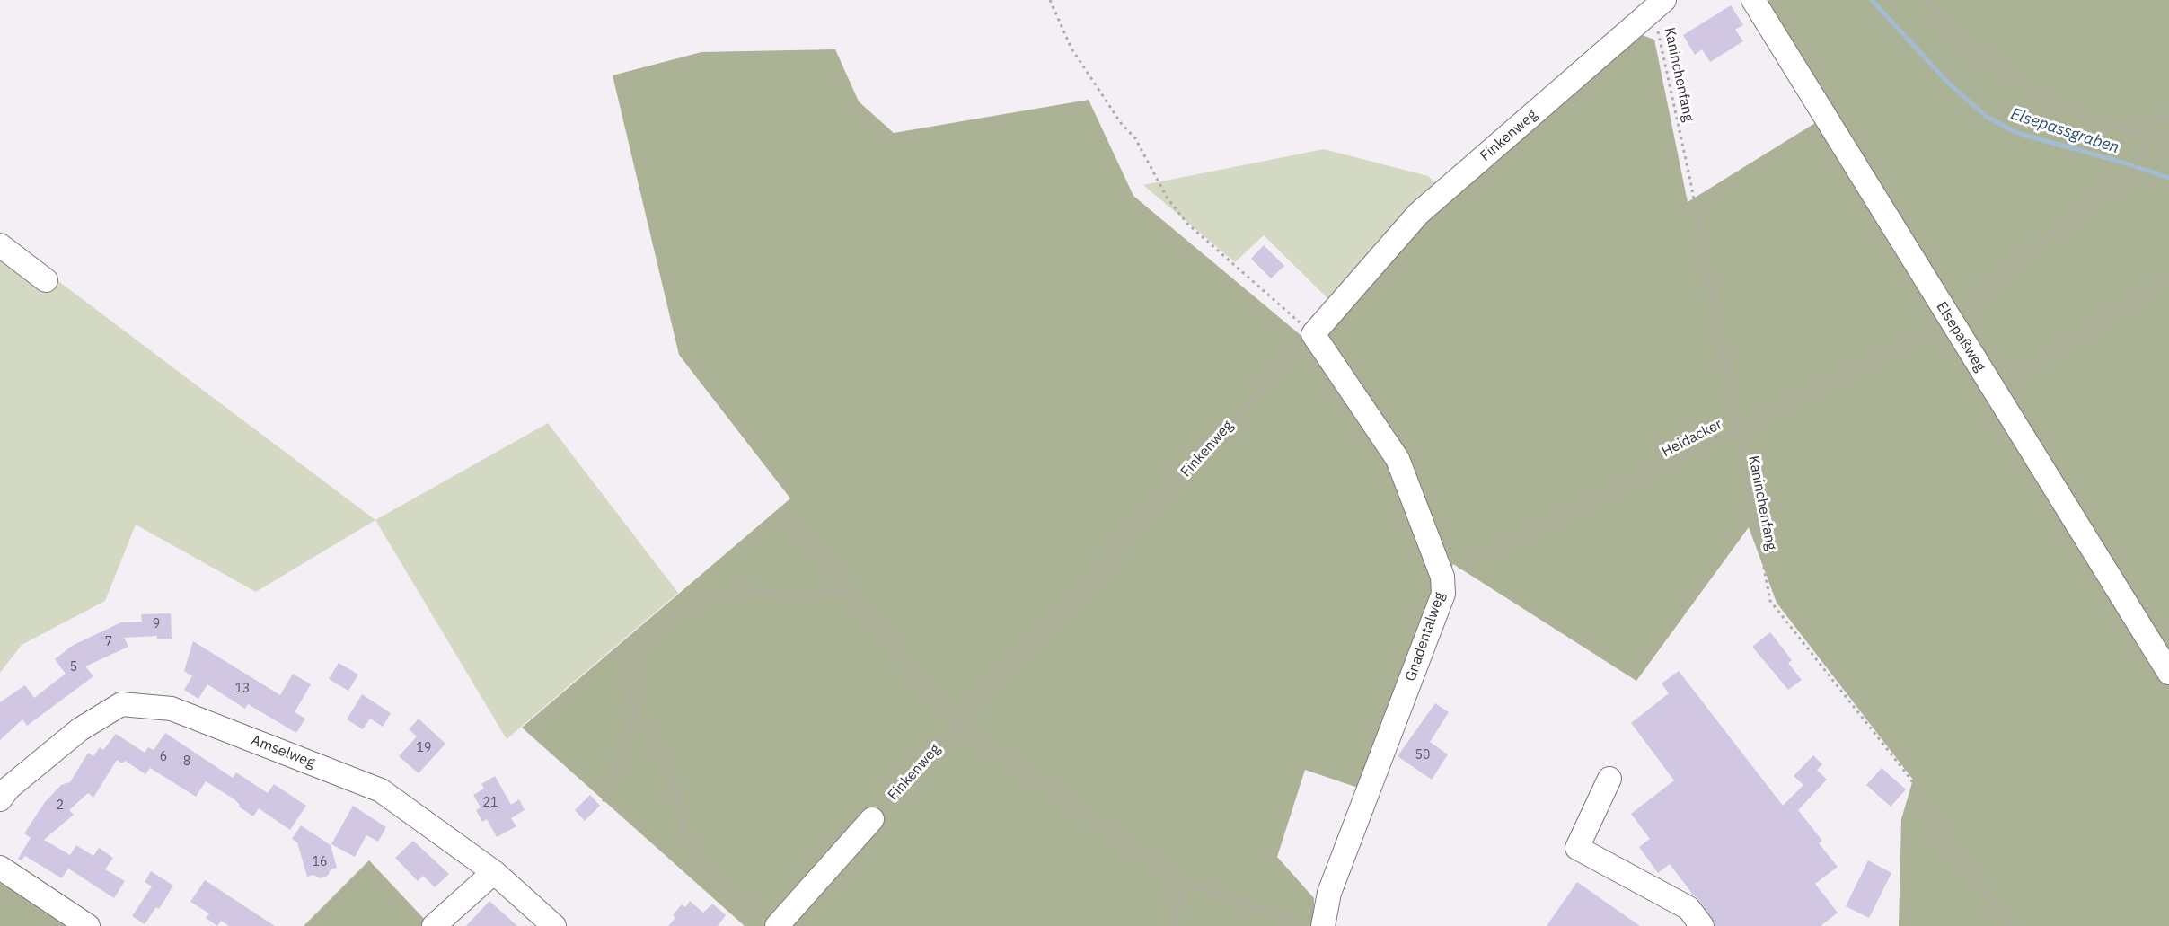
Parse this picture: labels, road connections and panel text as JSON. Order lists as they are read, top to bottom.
{
  "streets": {
    "street": [
      "Finkenweg",
      "Elsepaßweg",
      "Gnadentalweg",
      "Amselweg"
    ],
    "path": ["Kaninchenfang", "Heidacker"]
  },
  "crossings": [
    ["Kaninchenfang", "Finkenweg"],
    ["Kaninchenfang", "Heidacker"],
    ["Finkenweg", "Gnadentalweg"],
    ["Elsepaßweg", "Heidacker"],
    ["Heidacker", "Gnadentalweg"]
  ],
  "water": ["Elsepassgraben"],
  "house_numbers": [
    "9",
    "7",
    "5",
    "13",
    "19",
    "50",
    "6",
    "8",
    "21",
    "2",
    "16"
  ]
}
